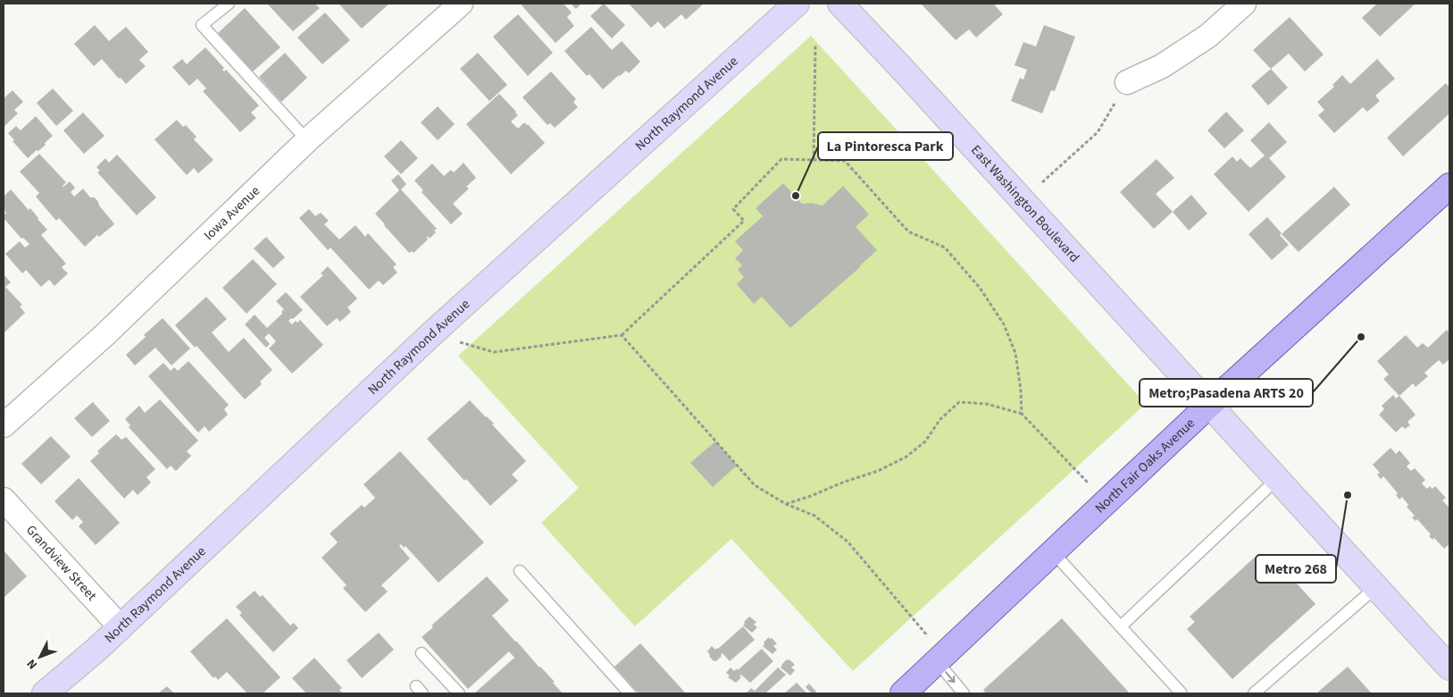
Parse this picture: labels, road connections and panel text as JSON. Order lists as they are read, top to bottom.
{
  "streets": {
    "main road": ["North Fair Oaks Avenue"],
    "street": [
      "North Raymond Avenue",
      "East Washington Boulevard",
      "Iowa Avenue",
      "Grandview Street"
    ]
  },
  "crossings": [
    ["North Raymond Avenue", "Grandview Street"],
    ["East Washington Boulevard", "North Fair Oaks Avenue"]
  ],
  "places": ["La Pintoresca Park", "Metro;Pasadena ARTS 20", "Metro 268"],
  "north": "bottom left"
}
